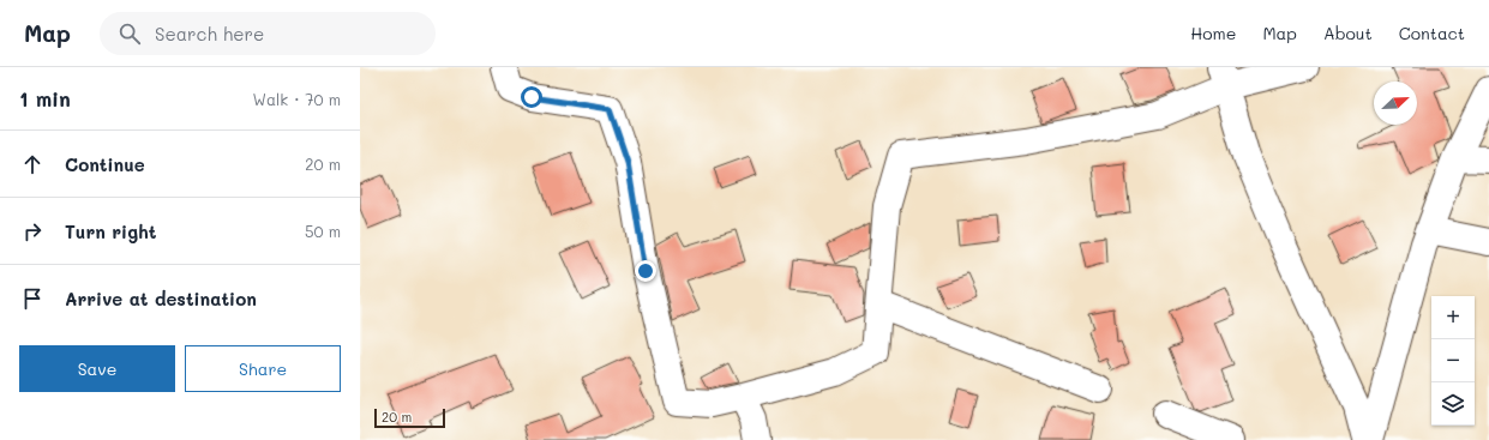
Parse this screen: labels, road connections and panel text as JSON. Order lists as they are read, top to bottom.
{
  "scale_bar": "20 m",
  "north": "top right",
  "page": {
    "header": "Map",
    "search": "Search here",
    "nav": [
      "Home",
      "Map",
      "About",
      "Contact"
    ],
    "heading": ["1 min", "Walk · 70 m"],
    "list": [
      ["Continue", "20 m"],
      ["Turn right", "50 m"],
      "Arrive at destination"
    ],
    "map_buttons": ["+", "−"],
    "buttons": ["Save", "Share"],
    "scale": "20 m"
  }
}
